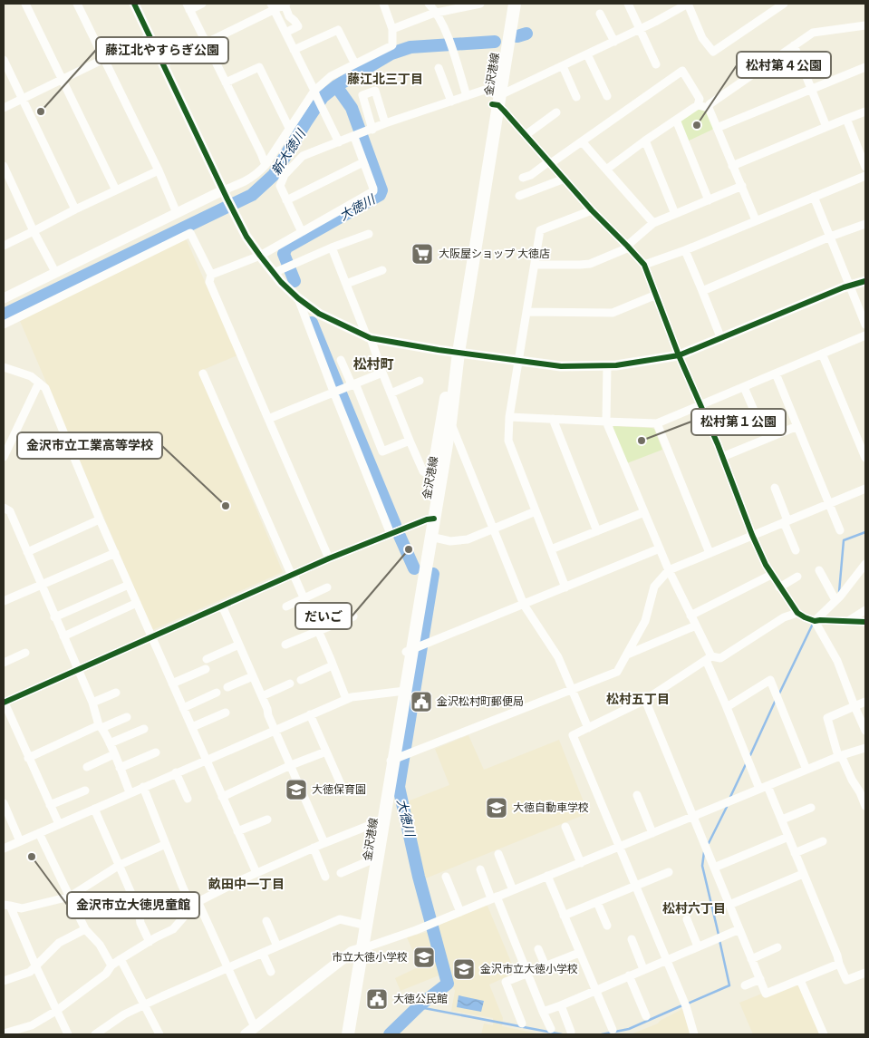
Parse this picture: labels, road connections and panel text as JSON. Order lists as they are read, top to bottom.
{
  "streets": {
    "main road": ["金沢港線"]
  },
  "districts": [
    "藤江北三丁目",
    "松村町",
    "松村五丁目",
    "畝田中一丁目",
    "松村六丁目"
  ],
  "water": ["新大徳川", "大徳川"],
  "places": {
    "other": [
      "藤江北やすらぎ公園",
      "松村第４公園",
      "松村第１公園",
      "金沢市立工業高等学校",
      "だいご",
      "金沢市立大徳児童館"
    ],
    "supermarket": ["大阪屋ショップ 大徳店"],
    "public building": ["金沢松村町郵便局", "大徳公民館"],
    "school or university": [
      "大徳保育園",
      "大徳自動車学校",
      "市立大徳小学校",
      "金沢市立大徳小学校"
    ]
  }
}
